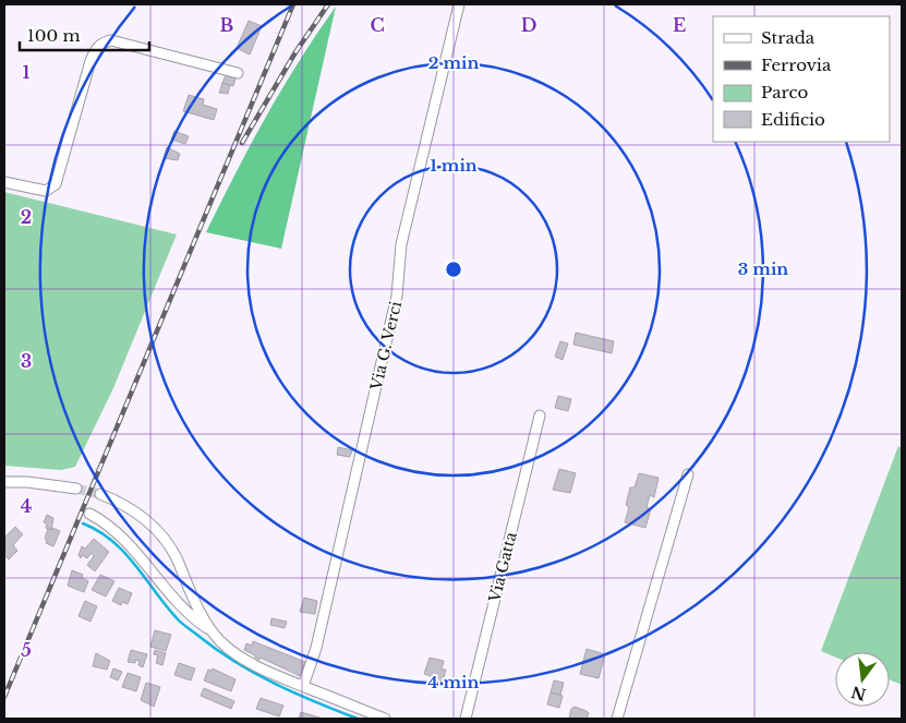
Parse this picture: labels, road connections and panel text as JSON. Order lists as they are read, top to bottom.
{
  "streets": {
    "street": ["Via G. Verci", "Via Gatta"]
  },
  "legend": [
    "Strada",
    "Ferrovia",
    "Parco",
    "Edificio"
  ],
  "scale_bar": "100 m",
  "north": "bottom",
  "grid": {
    "columns": [
      "B",
      "C",
      "D",
      "E"
    ],
    "rows": [
      "1",
      "2",
      "3",
      "4",
      "5"
    ]
  },
  "rings": [
    "2 min",
    "1 min",
    "3 min",
    "4 min"
  ]
}
